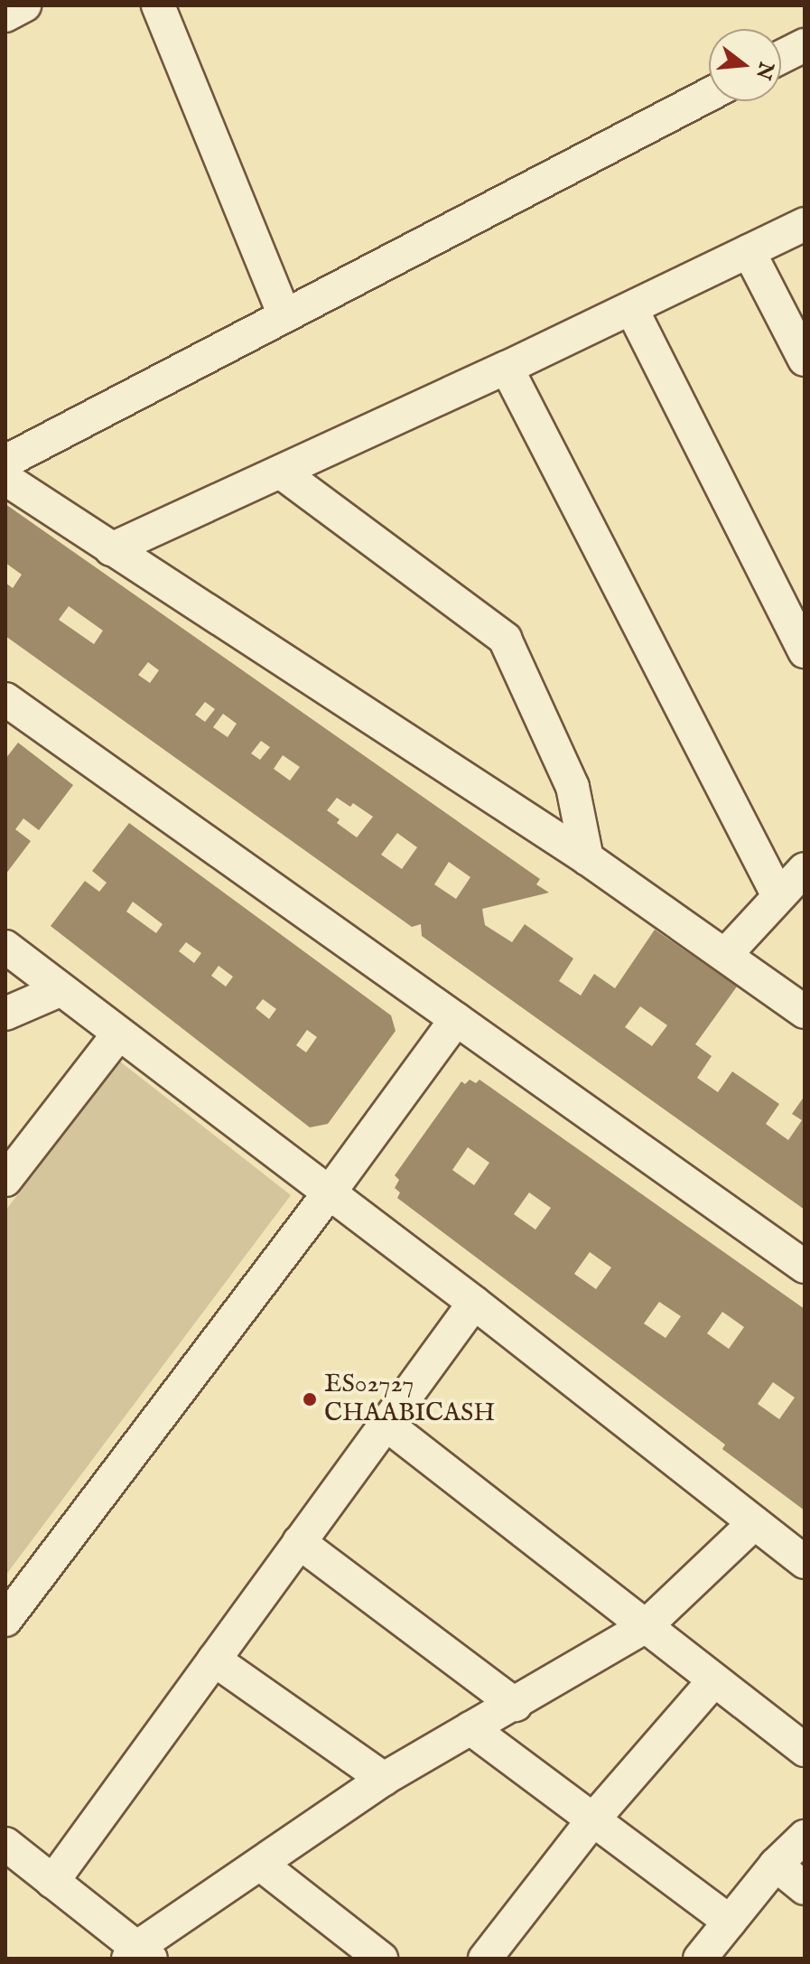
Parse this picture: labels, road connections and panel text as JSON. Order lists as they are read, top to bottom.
{
  "places": ["ES02727 CHAABICASH"],
  "north": "right"
}
